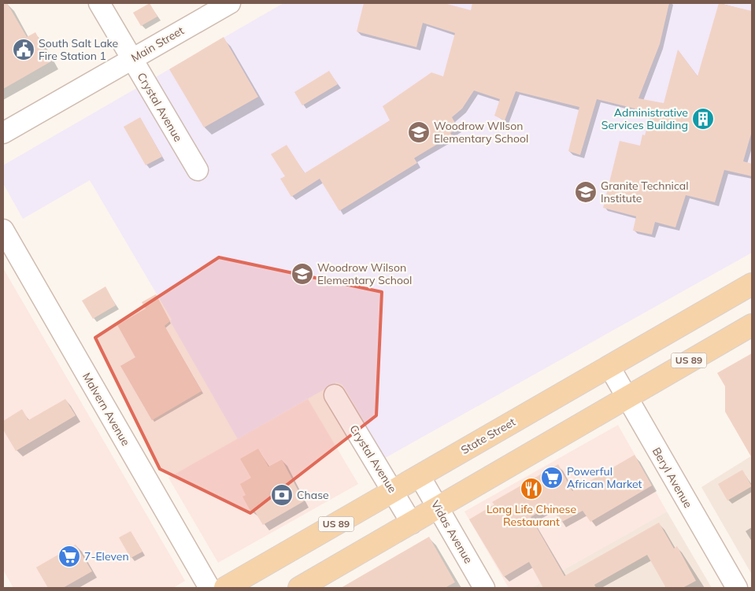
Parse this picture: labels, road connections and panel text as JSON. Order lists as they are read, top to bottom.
{
  "streets": {
    "main road": ["US 89", "State Street"],
    "street": [
      "Main Street",
      "Crystal Avenue",
      "Malvern Avenue",
      "Beryl Avenue",
      "Vidas Avenue"
    ]
  },
  "crossings": [
    ["Main Street", "Crystal Avenue"],
    ["Crystal Avenue", "US 89"],
    ["Crystal Avenue", "State Street"],
    ["US 89", "Beryl Avenue"],
    ["US 89", "Vidas Avenue"],
    ["State Street", "Beryl Avenue"],
    ["State Street", "Vidas Avenue"]
  ],
  "places": {
    "public building": ["South Salt Lake Fire Station 1"],
    "building": ["Administrative Services Building"],
    "school or university": ["Woodrow WIlson Elementary School", "Granite Technical Institute", "Woodrow Wilson Elementary School"],
    "supermarket": ["Powerful African Market", "7-Eleven"],
    "restaurant": ["Long Life Chinese Restaurant"],
    "bank": ["Chase"]
  }
}
